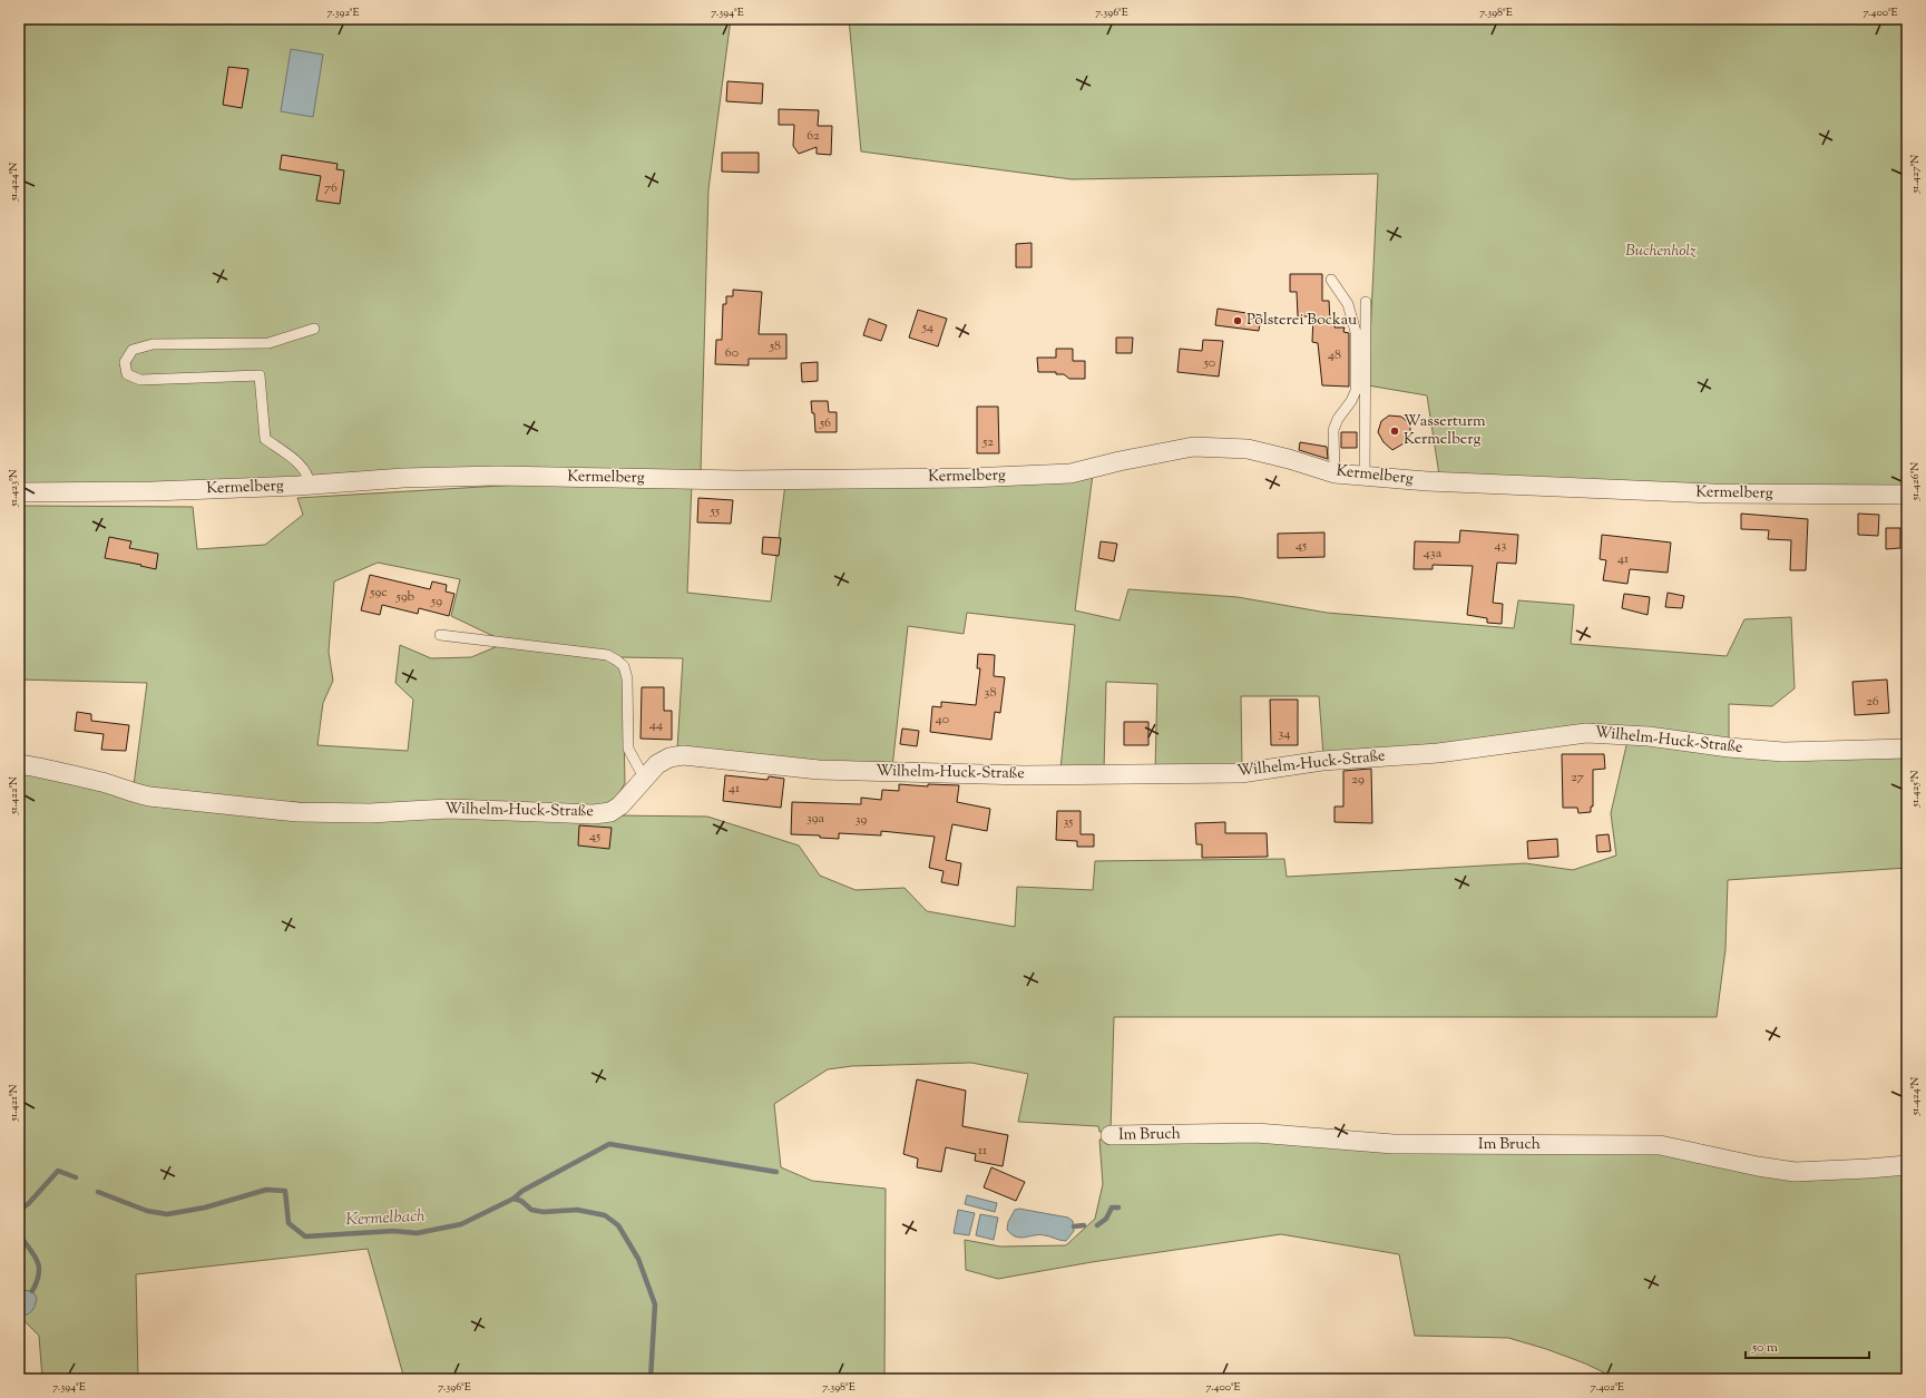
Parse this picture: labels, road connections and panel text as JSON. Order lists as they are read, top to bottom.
{
  "streets": {
    "street": ["Kermelberg", "Wilhelm-Huck-Straße", "Im Bruch"]
  },
  "water": ["Kermelbach"],
  "parks": ["Buchenholz"],
  "places": ["Polsterei Bockau", "Wasserturm Kermelberg"],
  "house_numbers": [
    "62",
    "76",
    "54",
    "58",
    "60",
    "48",
    "50",
    "56",
    "52",
    "55",
    "45",
    "43",
    "43a",
    "41",
    "59c",
    "59b",
    "59",
    "38",
    "26",
    "40",
    "44",
    "34",
    "27",
    "29",
    "41",
    "39a",
    "39",
    "35",
    "45",
    "11"
  ],
  "scale_bar": "50 m",
  "coordinates": [
    "7.392°E",
    "7.394°E",
    "7.396°E",
    "7.398°E",
    "7.400°E",
    "51.427°N",
    "51.424°N",
    "51.426°N",
    "51.423°N",
    "51.425°N",
    "51.422°N",
    "51.421°N",
    "7.402°E"
  ]
}
